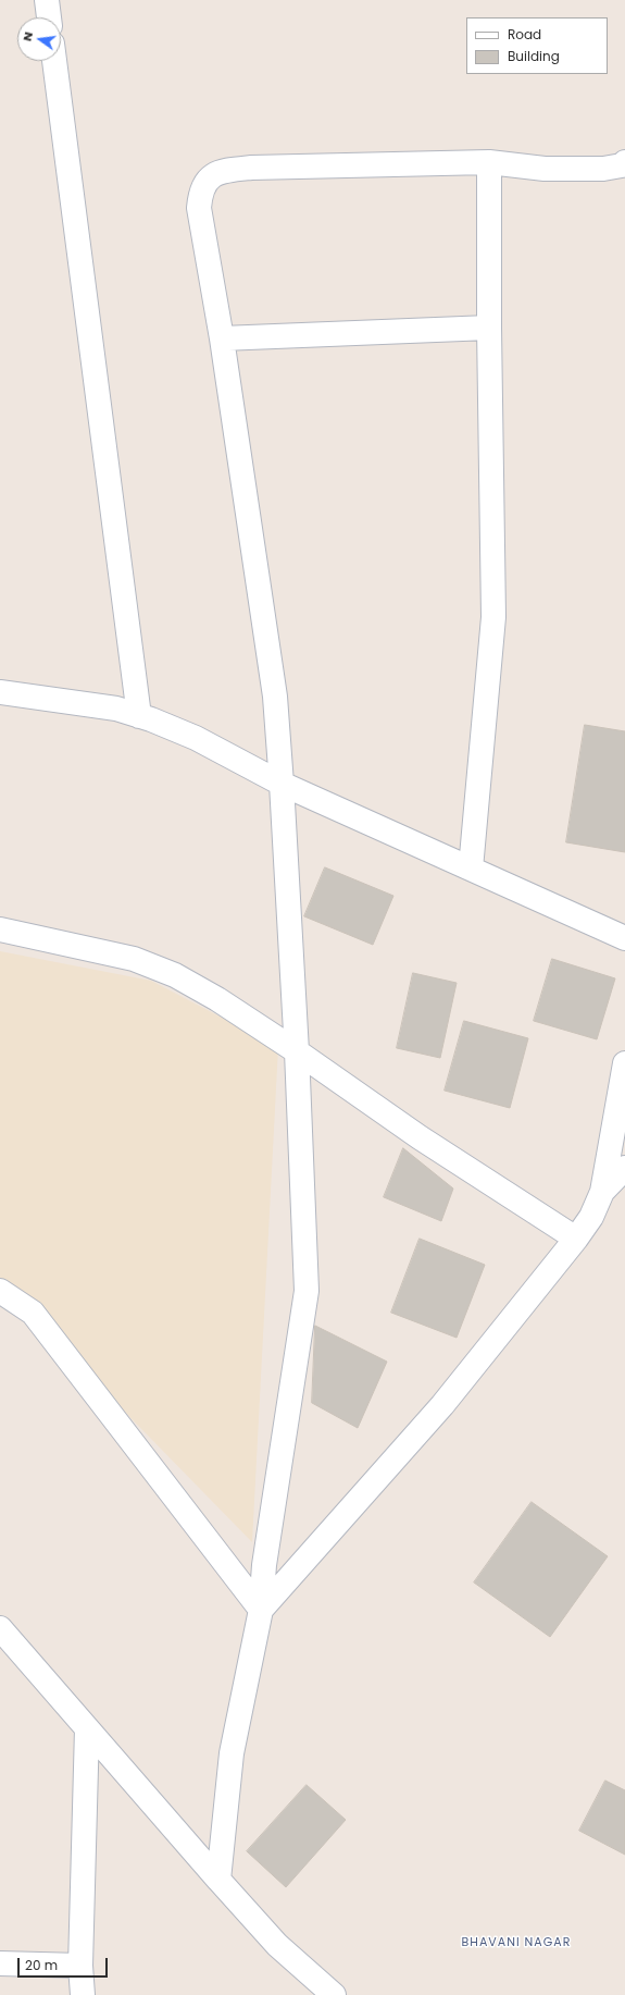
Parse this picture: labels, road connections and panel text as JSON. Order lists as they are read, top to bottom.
{
  "districts": ["BHAVANI NAGAR"],
  "legend": ["Road", "Building"],
  "scale_bar": "20 m",
  "north": "left"
}
